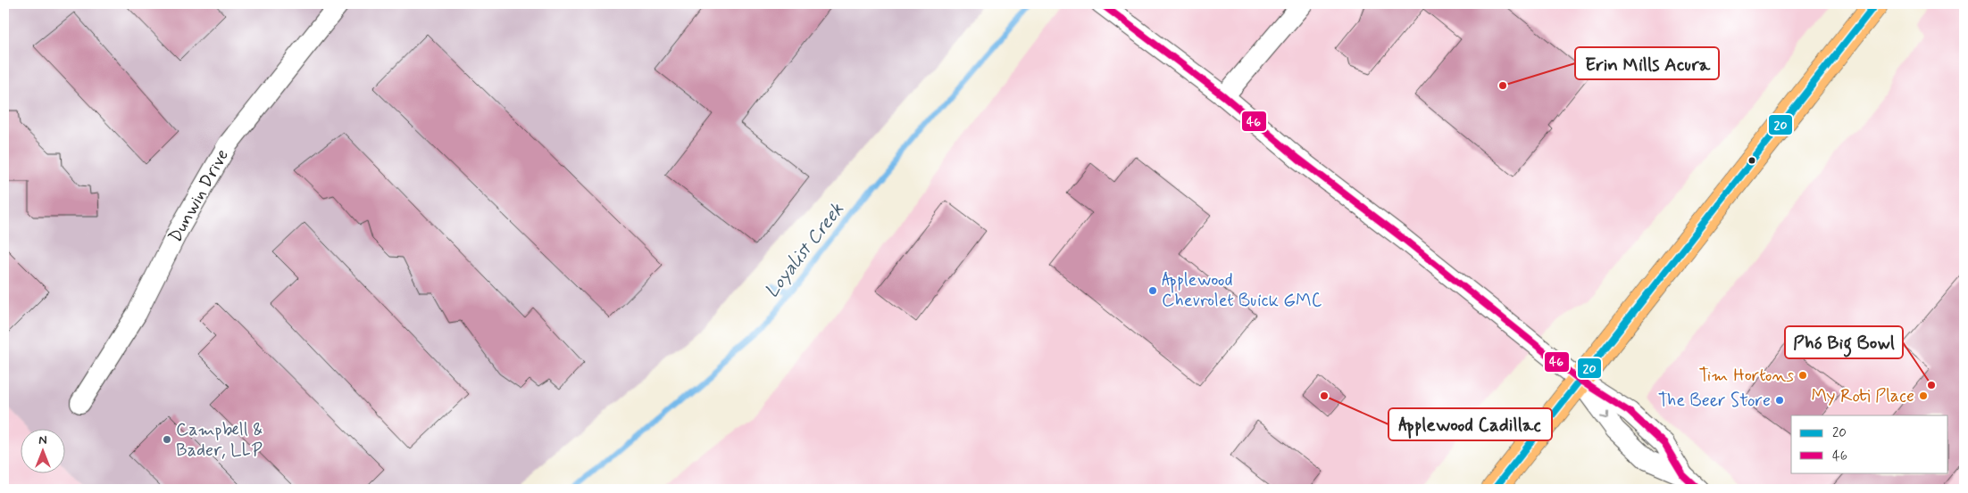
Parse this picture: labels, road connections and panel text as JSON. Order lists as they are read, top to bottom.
{
  "streets": {
    "street": ["Dunwin Drive"]
  },
  "water": ["Loyalist Creek"],
  "places": [
    "Erin Mills Acura",
    "Applewood Chevrolet Buick GMC",
    "Tim Hortons",
    "Phó Big Bowl",
    "Applewood Cadillac",
    "My Roti Place",
    "The Beer Store",
    "Campbell & Bader, LLP"
  ],
  "lines": ["transit line 20", "transit line 46"],
  "legend": ["20", "46"],
  "north": "top"
}
